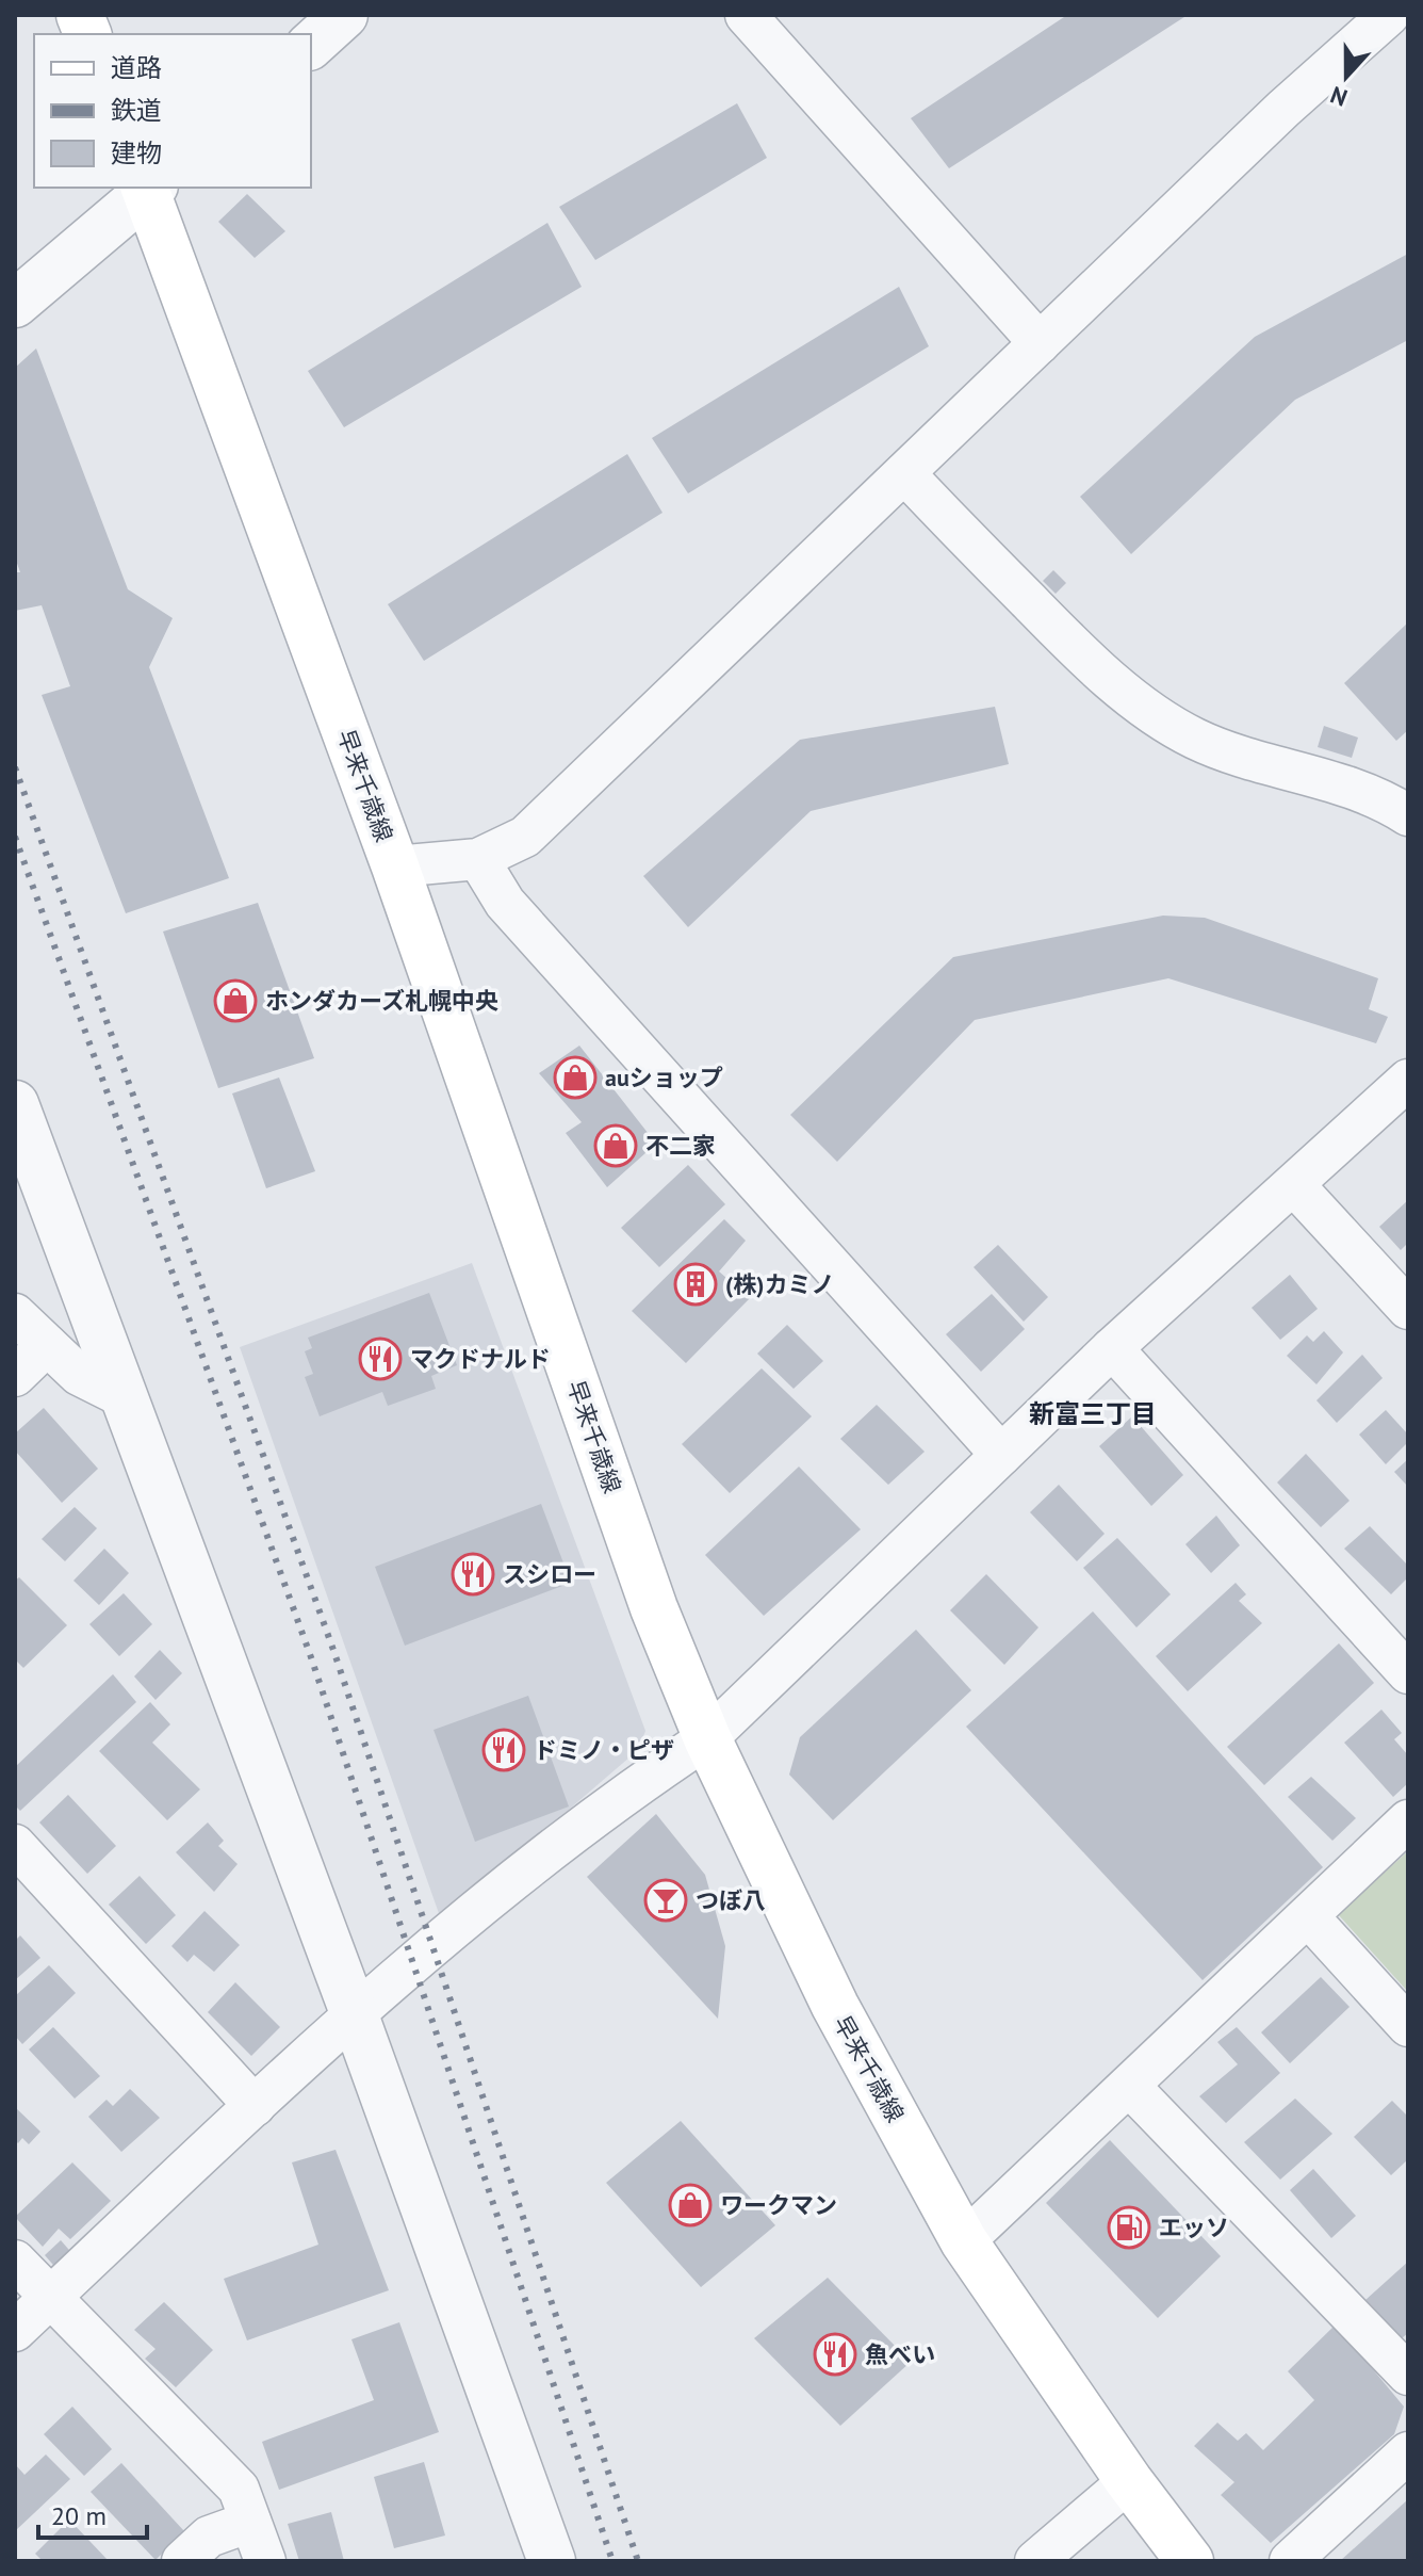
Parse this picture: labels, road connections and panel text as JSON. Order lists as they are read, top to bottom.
{
  "streets": {
    "main road": ["早来千歳線"]
  },
  "districts": ["新富三丁目"],
  "places": {
    "shop": [
      "ホンダカーズ札幌中央",
      "auショップ",
      "不二家",
      "ワークマン"
    ],
    "building": ["(株)カミノ"],
    "restaurant": [
      "マクドナルド",
      "スシロー",
      "ドミノ・ピザ",
      "魚べい"
    ],
    "bar": ["つぼ八"],
    "fuel station": ["エッソ"]
  },
  "legend": ["道路", "鉄道", "建物"],
  "scale_bar": "20 m",
  "north": "bottom"
}
